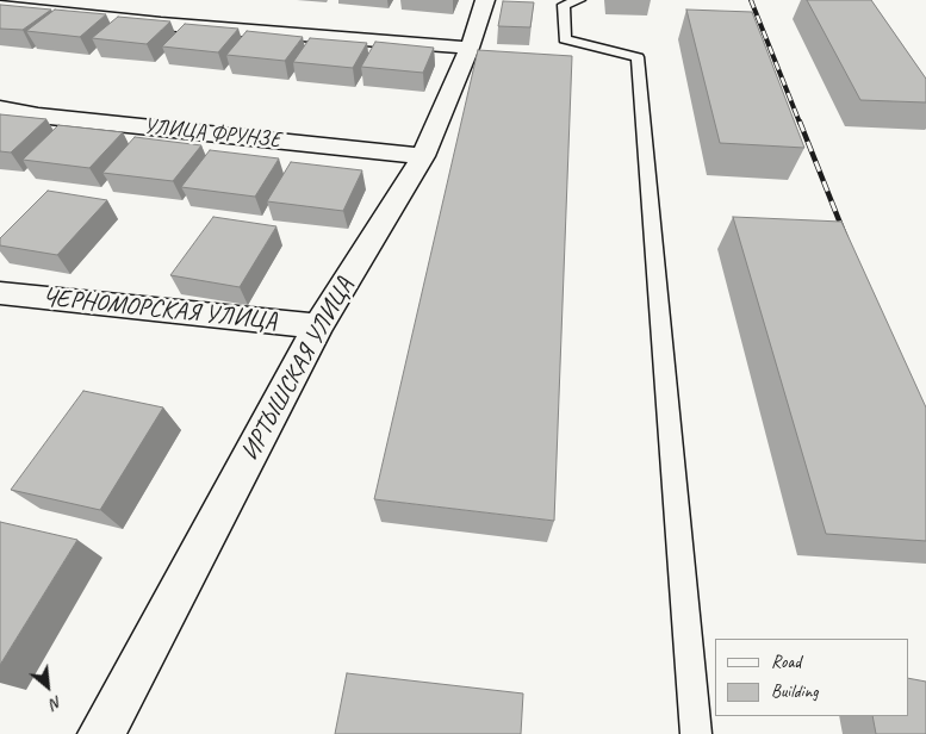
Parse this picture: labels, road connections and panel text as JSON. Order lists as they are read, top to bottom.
{
  "streets": {
    "street": ["УЛИЦА ФРУНЗЕ", "ЧЕРНОМОРСКАЯ УЛИЦА", "ИРТЫШСКАЯ УЛИЦА"]
  },
  "crossings": [
    ["УЛИЦА ФРУНЗЕ", "ИРТЫШСКАЯ УЛИЦА"],
    ["ЧЕРНОМОРСКАЯ УЛИЦА", "ИРТЫШСКАЯ УЛИЦА"]
  ],
  "legend": ["Road", "Building"],
  "north": "bottom right"
}
